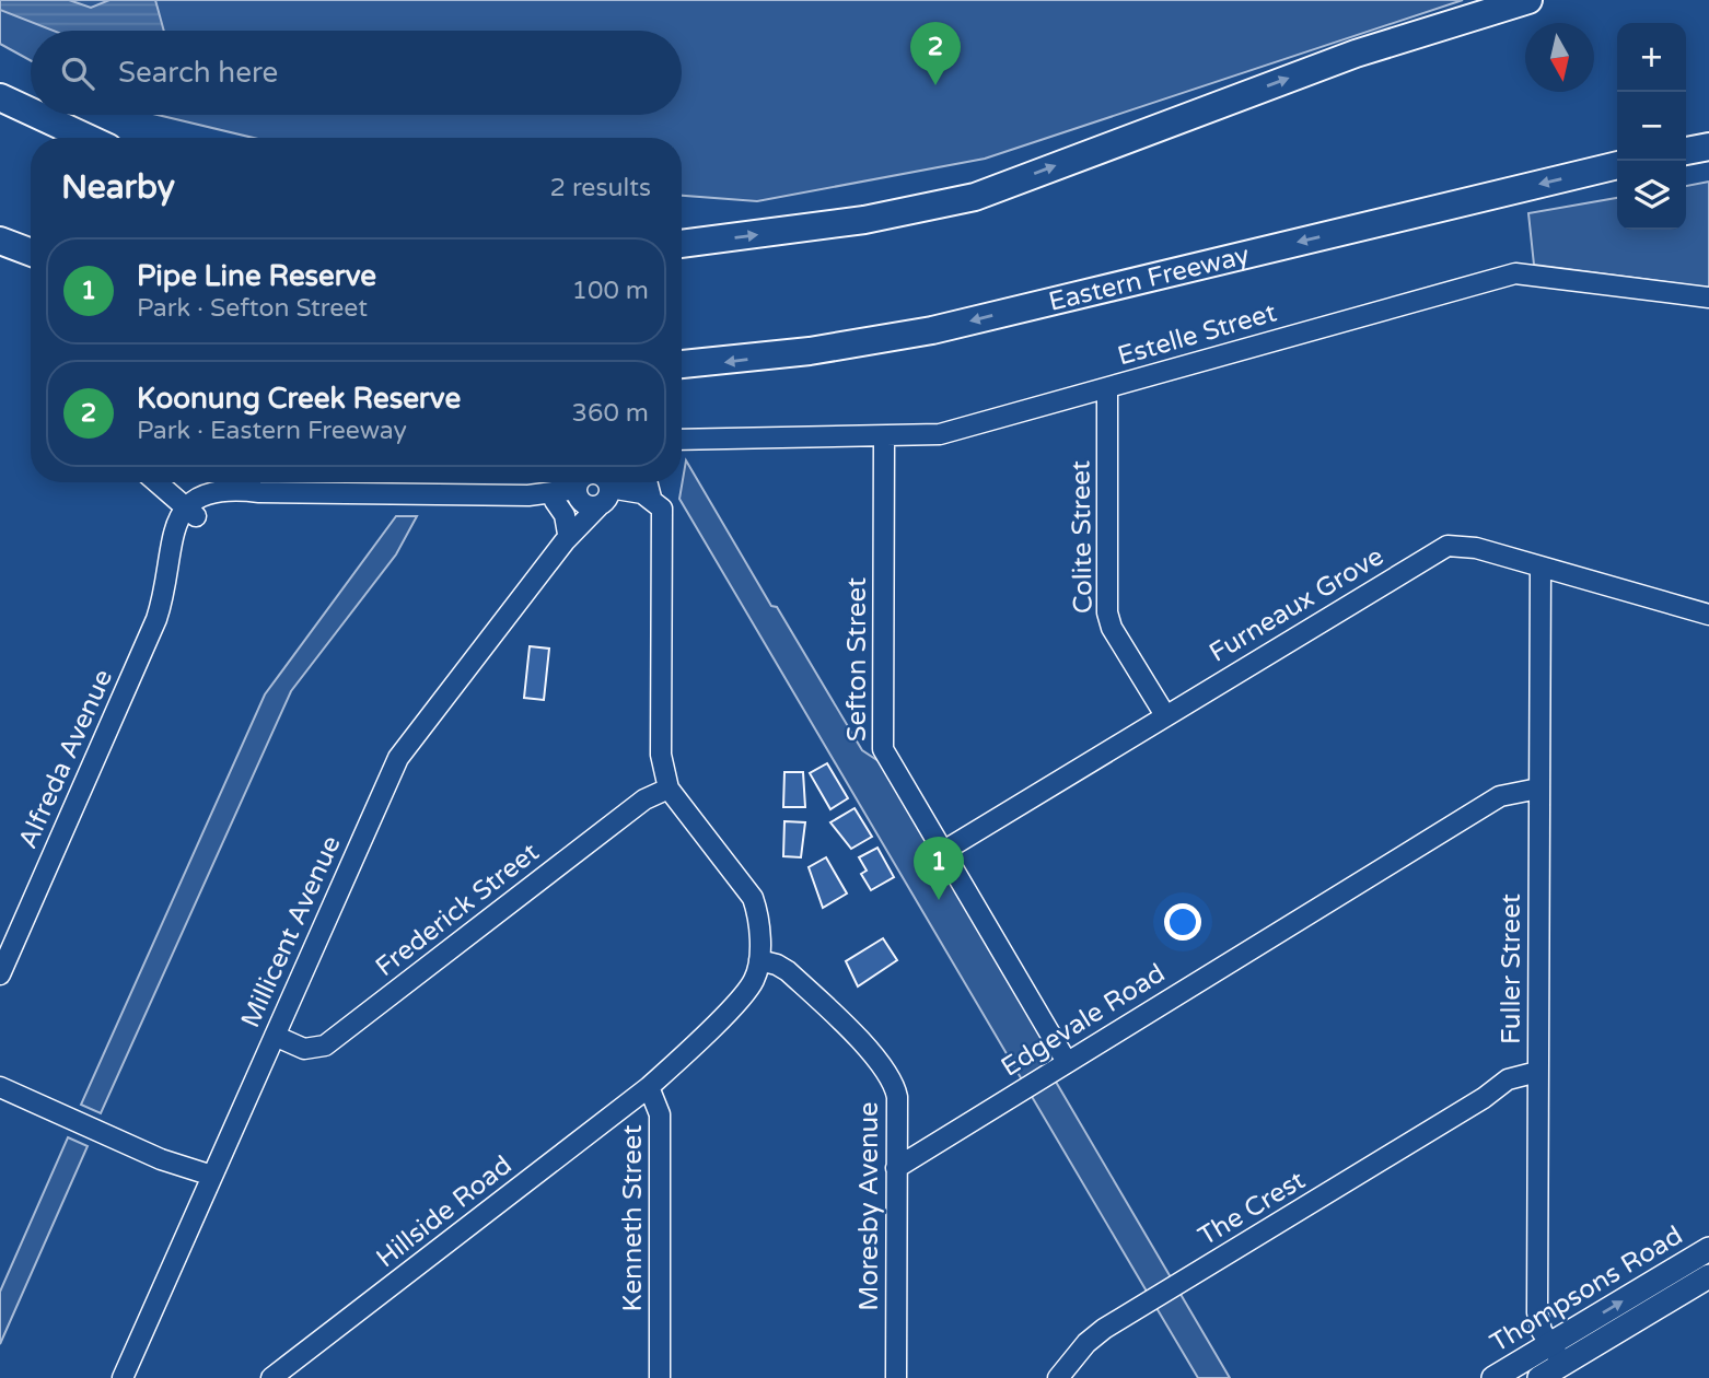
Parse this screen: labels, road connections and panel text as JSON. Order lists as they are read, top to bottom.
{
  "streets": {
    "highway": ["Eastern Freeway"],
    "main road": ["Thompsons Road"],
    "street": [
      "Estelle Street",
      "Colite Street",
      "Furneaux Grove",
      "Sefton Street",
      "Alfreda Avenue",
      "Frederick Street",
      "Millicent Avenue",
      "Fuller Street",
      "Edgevale Road",
      "Moresby Avenue",
      "The Crest",
      "Hillside Road",
      "Kenneth Street"
    ]
  },
  "crossings": [
    ["Estelle Street", "Colite Street"],
    ["Estelle Street", "Sefton Street"],
    ["Colite Street", "Furneaux Grove"],
    ["Furneaux Grove", "Sefton Street"],
    ["Furneaux Grove", "Fuller Street"],
    ["Sefton Street", "Edgevale Road"],
    ["Frederick Street", "Millicent Avenue"],
    ["Frederick Street", "Kenneth Street"],
    ["Millicent Avenue", "Kenneth Street"],
    ["Fuller Street", "Edgevale Road"],
    ["Fuller Street", "The Crest"],
    ["Fuller Street", "Thompsons Road"],
    ["Edgevale Road", "Moresby Avenue"],
    ["Moresby Avenue", "Kenneth Street"],
    ["Hillside Road", "Kenneth Street"]
  ],
  "north": "bottom",
  "page": {
    "pins": ["2", "1"],
    "map_buttons": ["+", "−"],
    "search": "Search here",
    "heading": ["Nearby", "2 results"],
    "list": [
      {
        "mark": "1",
        "name": "Pipe Line Reserve",
        "note": "Park · Sefton Street",
        "value": "100 m"
      },
      {
        "mark": "2",
        "name": "Koonung Creek Reserve",
        "note": "Park · Eastern Freeway",
        "value": "360 m"
      }
    ]
  }
}
